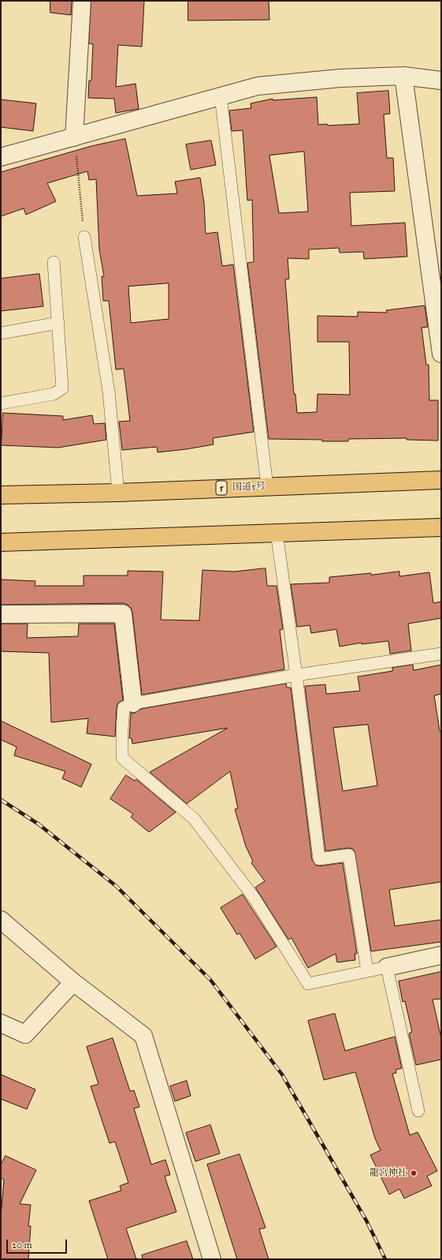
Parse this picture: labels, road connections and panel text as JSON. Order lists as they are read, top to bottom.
{
  "streets": {
    "highway": ["国道5号", "5"]
  },
  "places": ["龍宮神社"],
  "scale_bar": "20 m"
}
